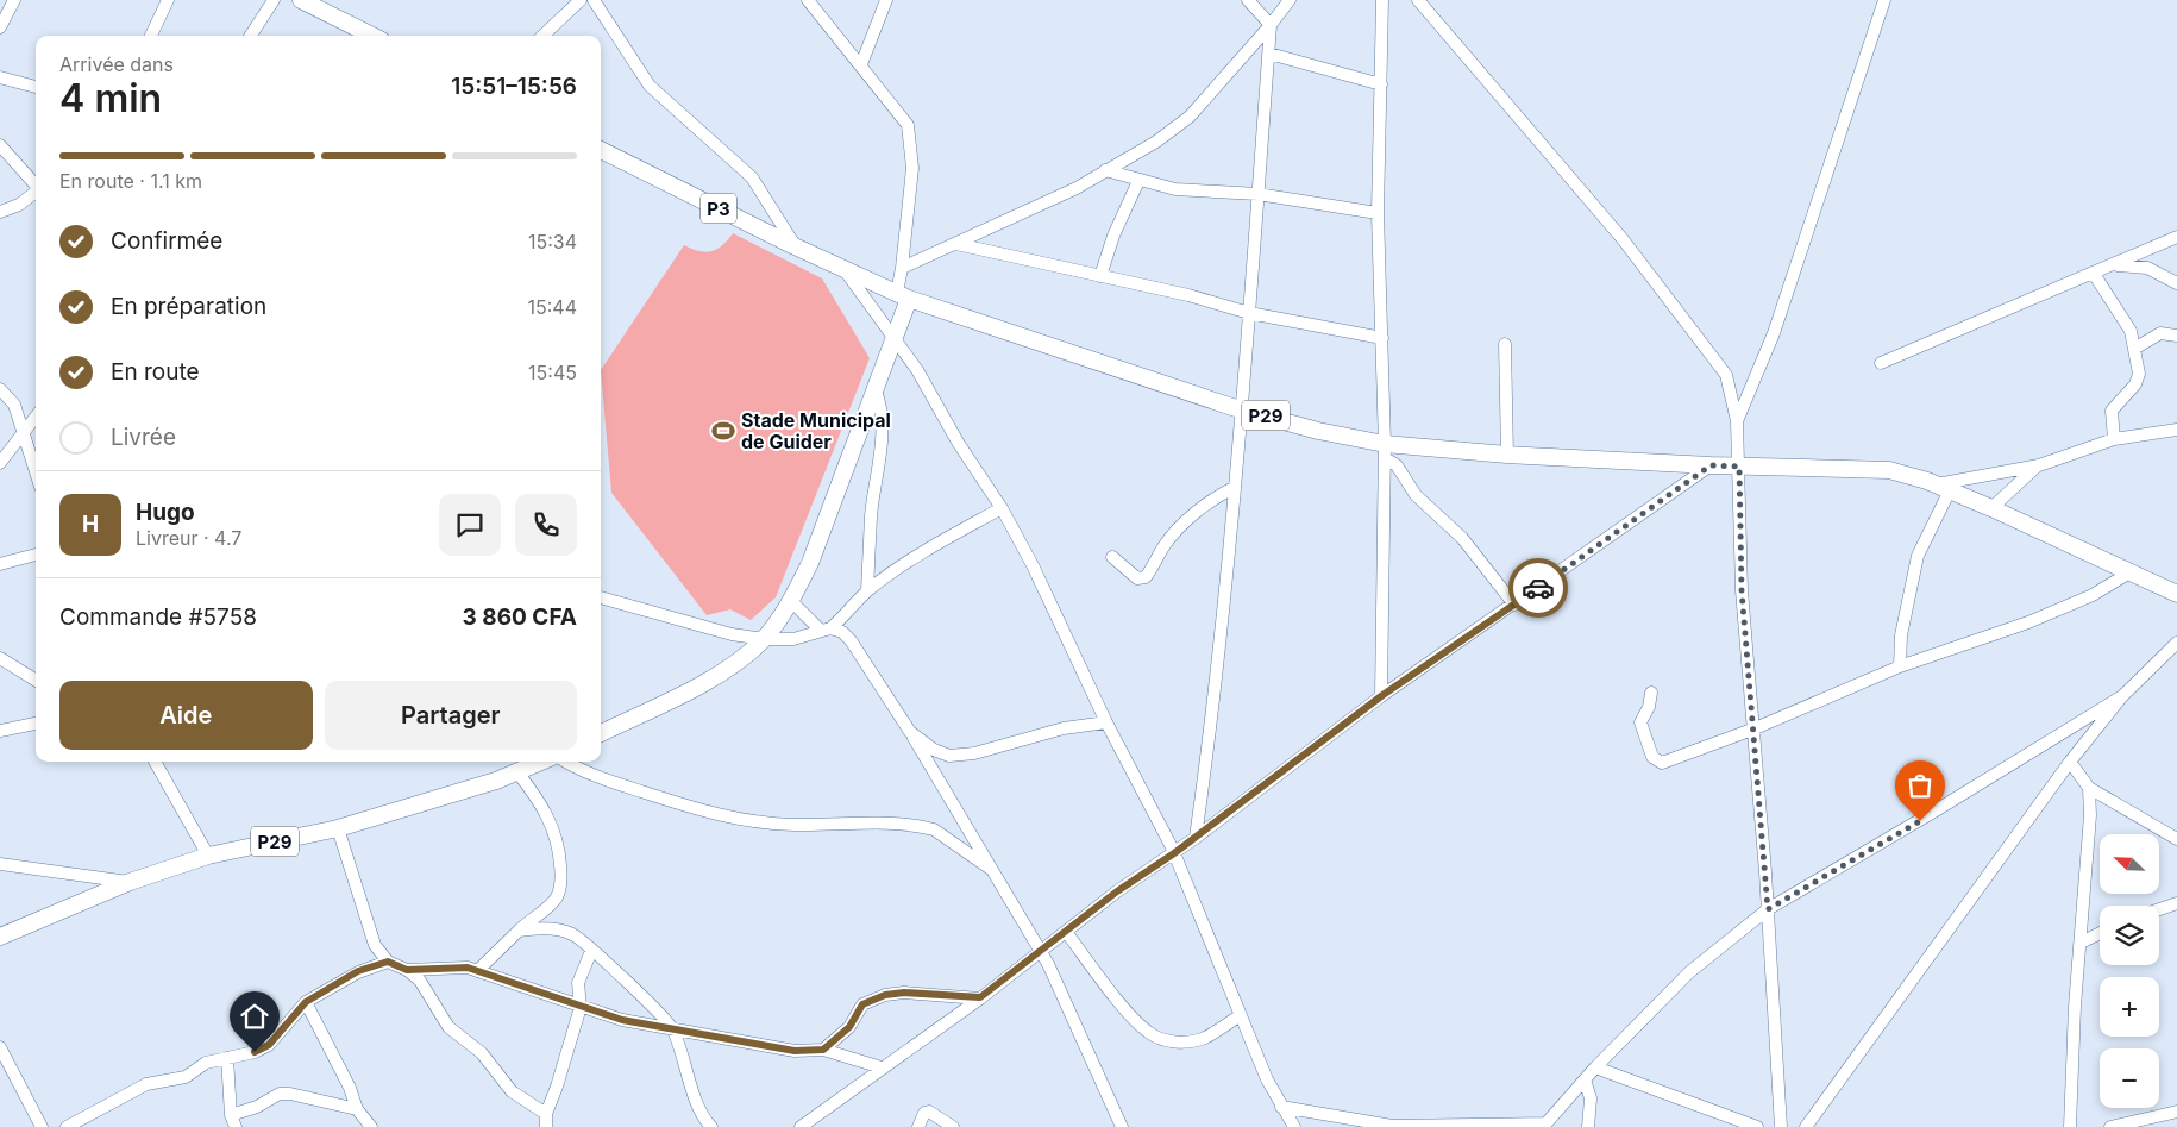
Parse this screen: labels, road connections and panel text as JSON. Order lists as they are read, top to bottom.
{
  "streets": {
    "main road": ["P3", "P29"]
  },
  "crossings": [
    ["P3", "P29"]
  ],
  "places": {
    "sports": ["Stade Municipal de Guider"]
  },
  "north": "top left",
  "page": {
    "heading": ["4 min", "Arrivée dans", "15:51–15:56"],
    "panel": [
      "Hugo",
      "Livreur · 4.7",
      "Commande #5758",
      "3 860 CFA"
    ],
    "bar": "En route · 1.1 km",
    "list": [
      ["Confirmée", "15:34"],
      ["En préparation", "15:44"],
      ["En route", "15:45"],
      "Livrée"
    ],
    "round": "H",
    "buttons": ["Aide", "Partager"],
    "map_buttons": ["+", "−"]
  }
}
